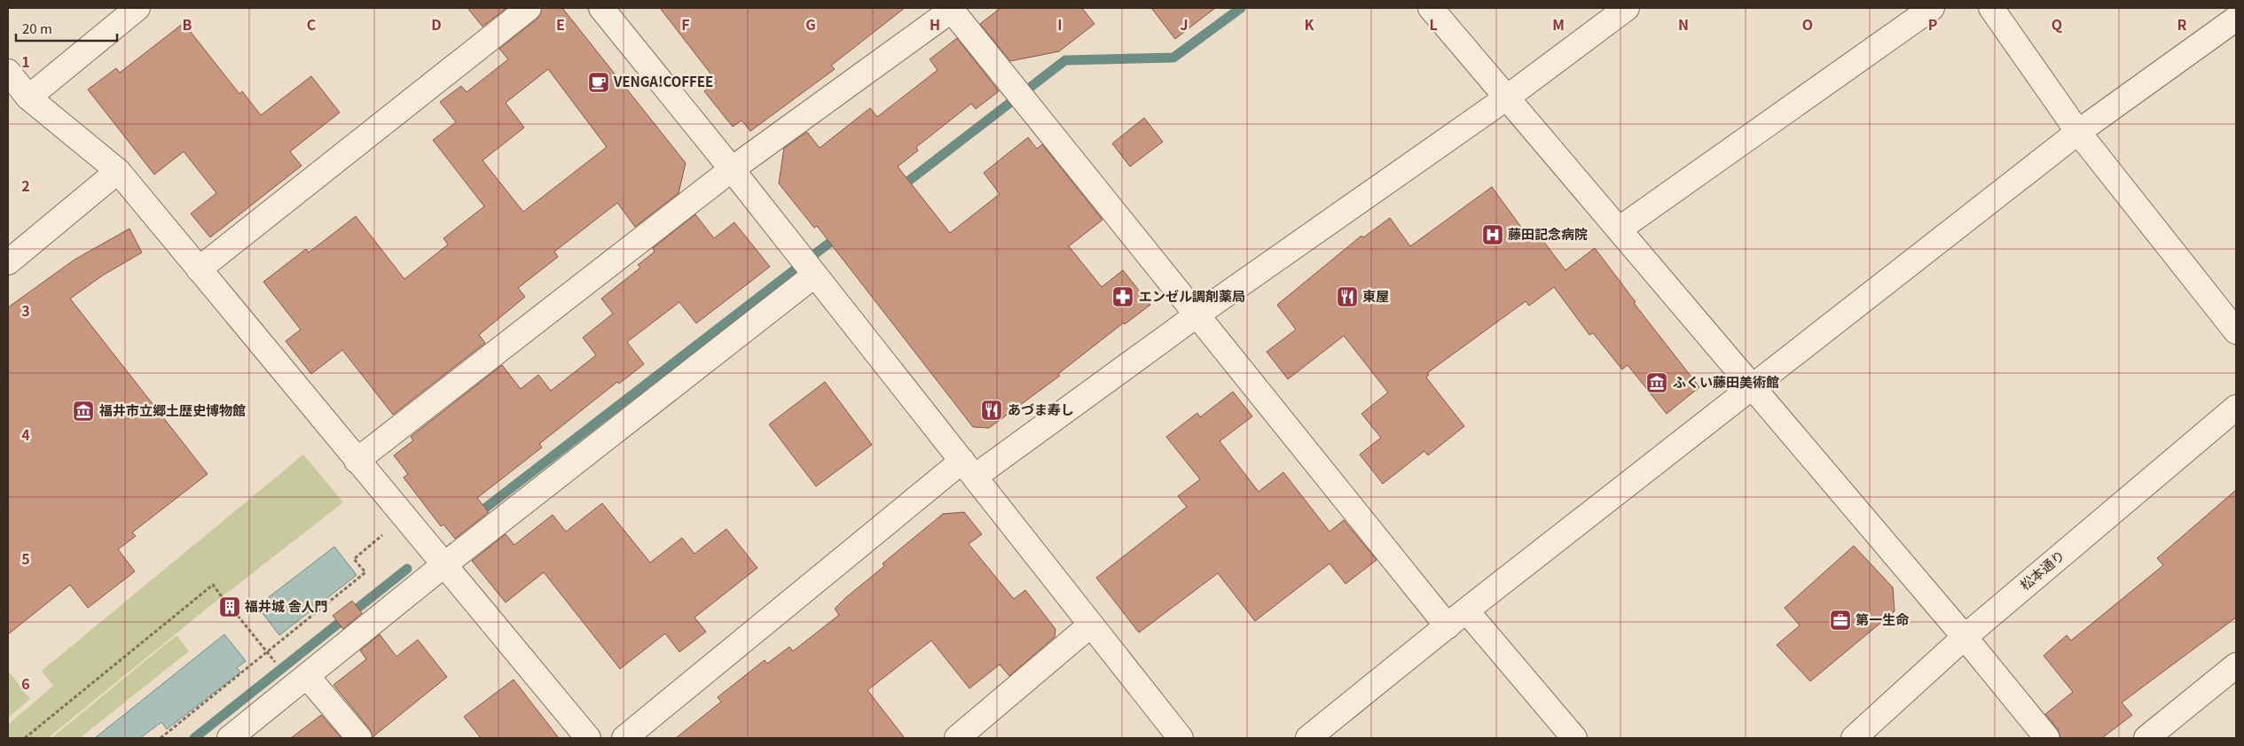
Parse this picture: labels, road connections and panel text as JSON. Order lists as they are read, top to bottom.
{
  "streets": {
    "street": ["松本通り"]
  },
  "places": {
    "cafe": ["VENGA!COFFEE"],
    "hospital": ["藤田記念病院"],
    "pharmacy": ["エンゼル調剤薬局"],
    "restaurant": ["東屋", "あづま寿し"],
    "museum": ["ふくい藤田美術館", "福井市立郷土歴史博物館"],
    "building": ["福井城 舎人門"],
    "office": ["第一生命"]
  },
  "scale_bar": "20 m",
  "grid": {
    "columns": [
      "B",
      "C",
      "D",
      "E",
      "F",
      "G",
      "H",
      "I",
      "J",
      "K",
      "L",
      "M",
      "N",
      "O",
      "P",
      "Q",
      "R"
    ],
    "rows": [
      "1",
      "2",
      "3",
      "4",
      "5",
      "6"
    ]
  }
}
